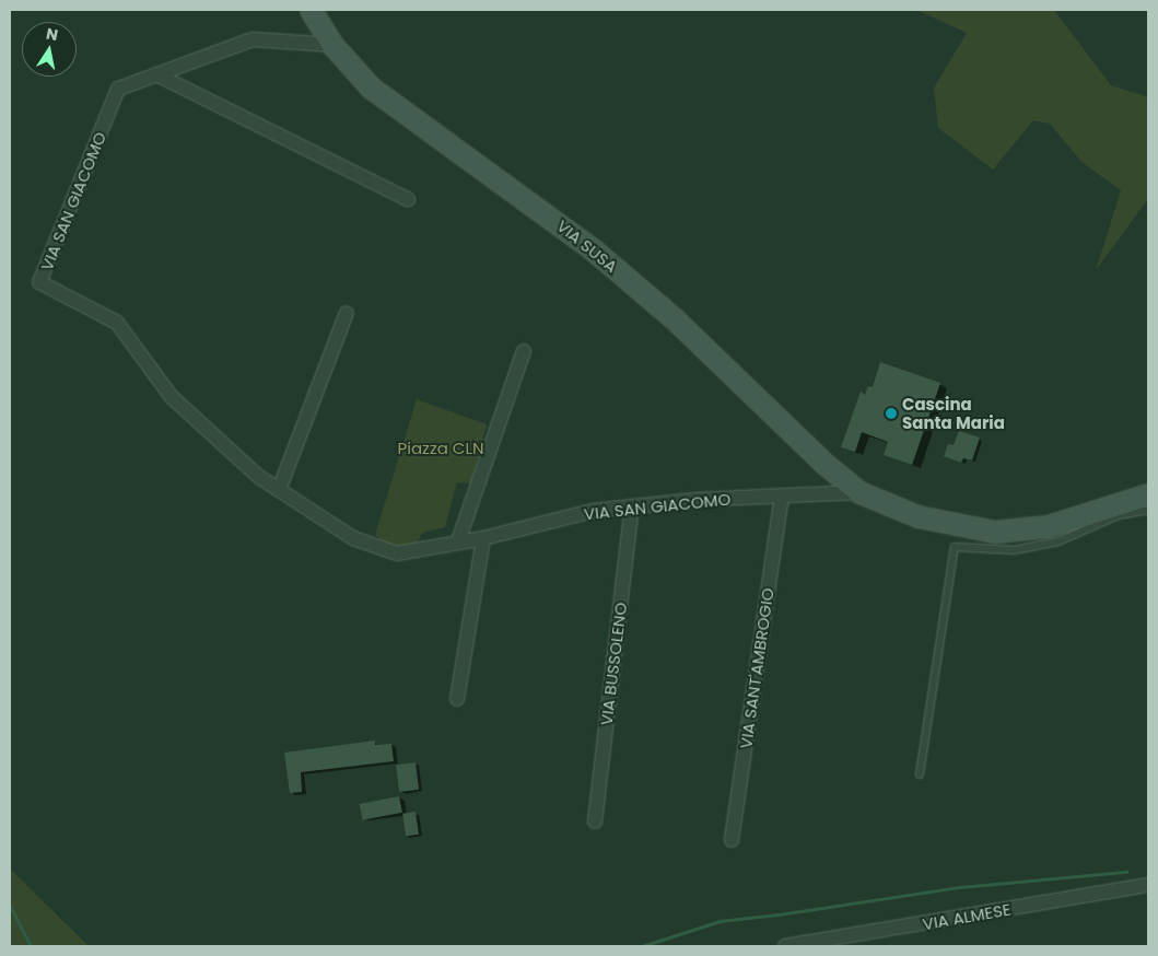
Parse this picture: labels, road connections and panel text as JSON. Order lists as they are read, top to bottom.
{
  "streets": {
    "main road": ["VIA SUSA"],
    "street": [
      "VIA SAN GIACOMO",
      "VIA BUSSOLENO",
      "VIA SANT'AMBROGIO",
      "VIA ALMESE"
    ]
  },
  "crossings": [
    ["VIA SAN GIACOMO", "VIA SUSA"],
    ["VIA SAN GIACOMO", "VIA BUSSOLENO"],
    ["VIA SAN GIACOMO", "VIA SANT'AMBROGIO"]
  ],
  "parks": ["Piazza CLN"],
  "places": ["Cascina Santa Maria"],
  "north": "top"
}
